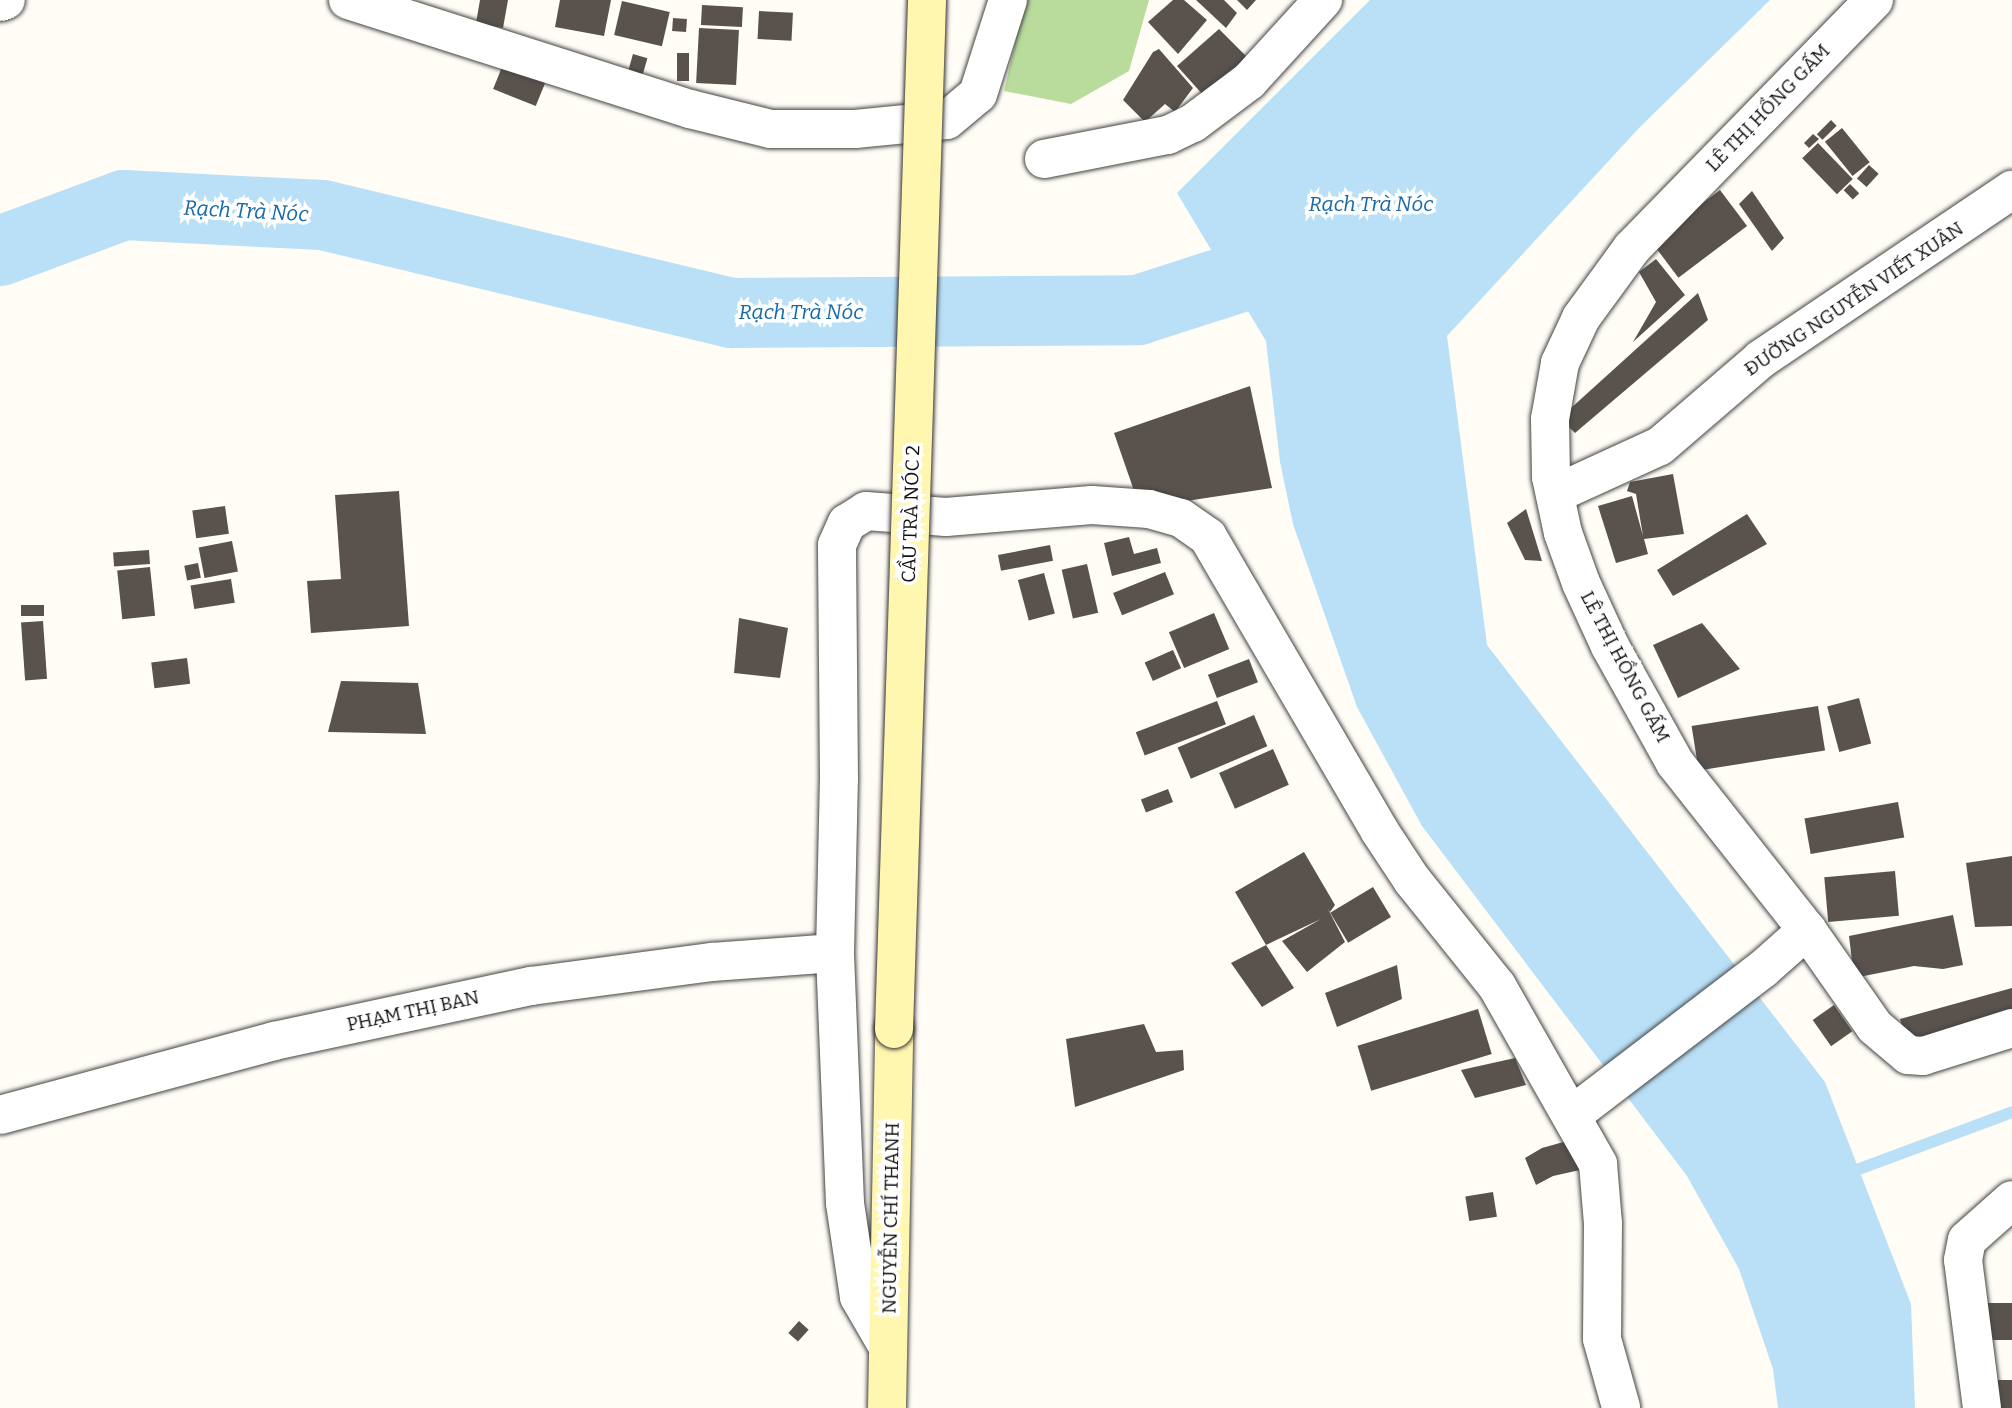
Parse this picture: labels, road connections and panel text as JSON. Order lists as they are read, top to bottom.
{
  "streets": {
    "main road": ["CẦU TRÀ NÓC 2", "NGUYỄN CHÍ THANH"],
    "street": ["LÊ THỊ HỒNG GẤM", "ĐƯỜNG NGUYỄN VIẾT XUÂN", "PHẠM THỊ BAN"]
  },
  "crossings": [
    ["LÊ THỊ HỒNG GẤM", "ĐƯỜNG NGUYỄN VIẾT XUÂN"],
    ["CẦU TRÀ NÓC 2", "NGUYỄN CHÍ THANH"]
  ],
  "water": ["Rạch Trà Nóc"]
}
